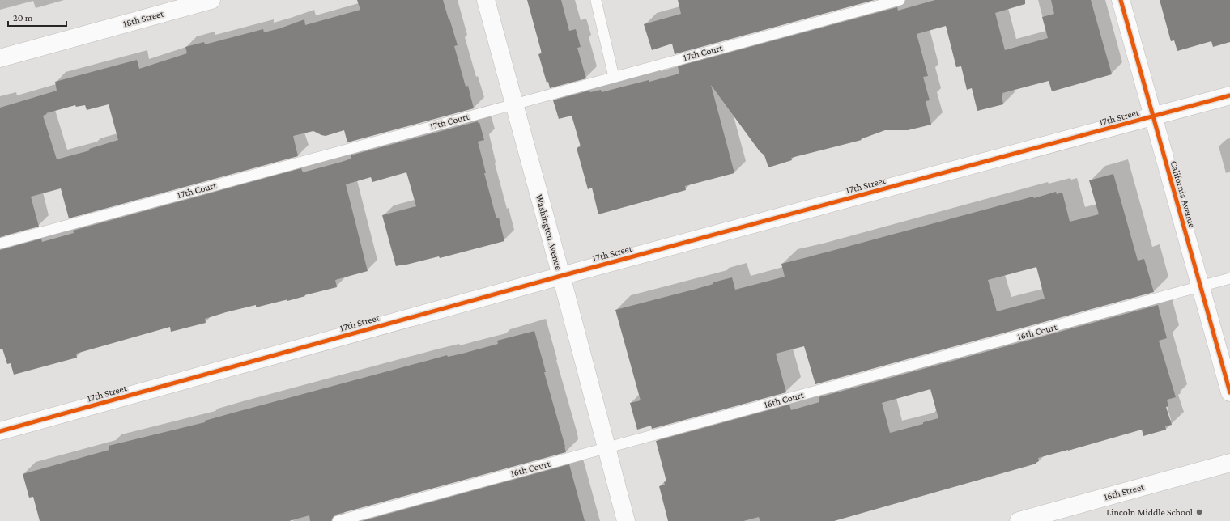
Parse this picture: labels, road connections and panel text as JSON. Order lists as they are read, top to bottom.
{
  "streets": {
    "street": [
      "18th Street",
      "17th Street",
      "California Avenue",
      "Washington Avenue",
      "16th Street"
    ],
    "lane": ["17th Court", "16th Court"]
  },
  "crossings": [
    ["17th Court", "Washington Avenue"],
    ["17th Street", "California Avenue"],
    ["17th Street", "Washington Avenue"],
    ["California Avenue", "16th Court"],
    ["Washington Avenue", "16th Court"]
  ],
  "places": ["Lincoln Middle School"],
  "scale_bar": "20 m"
}
